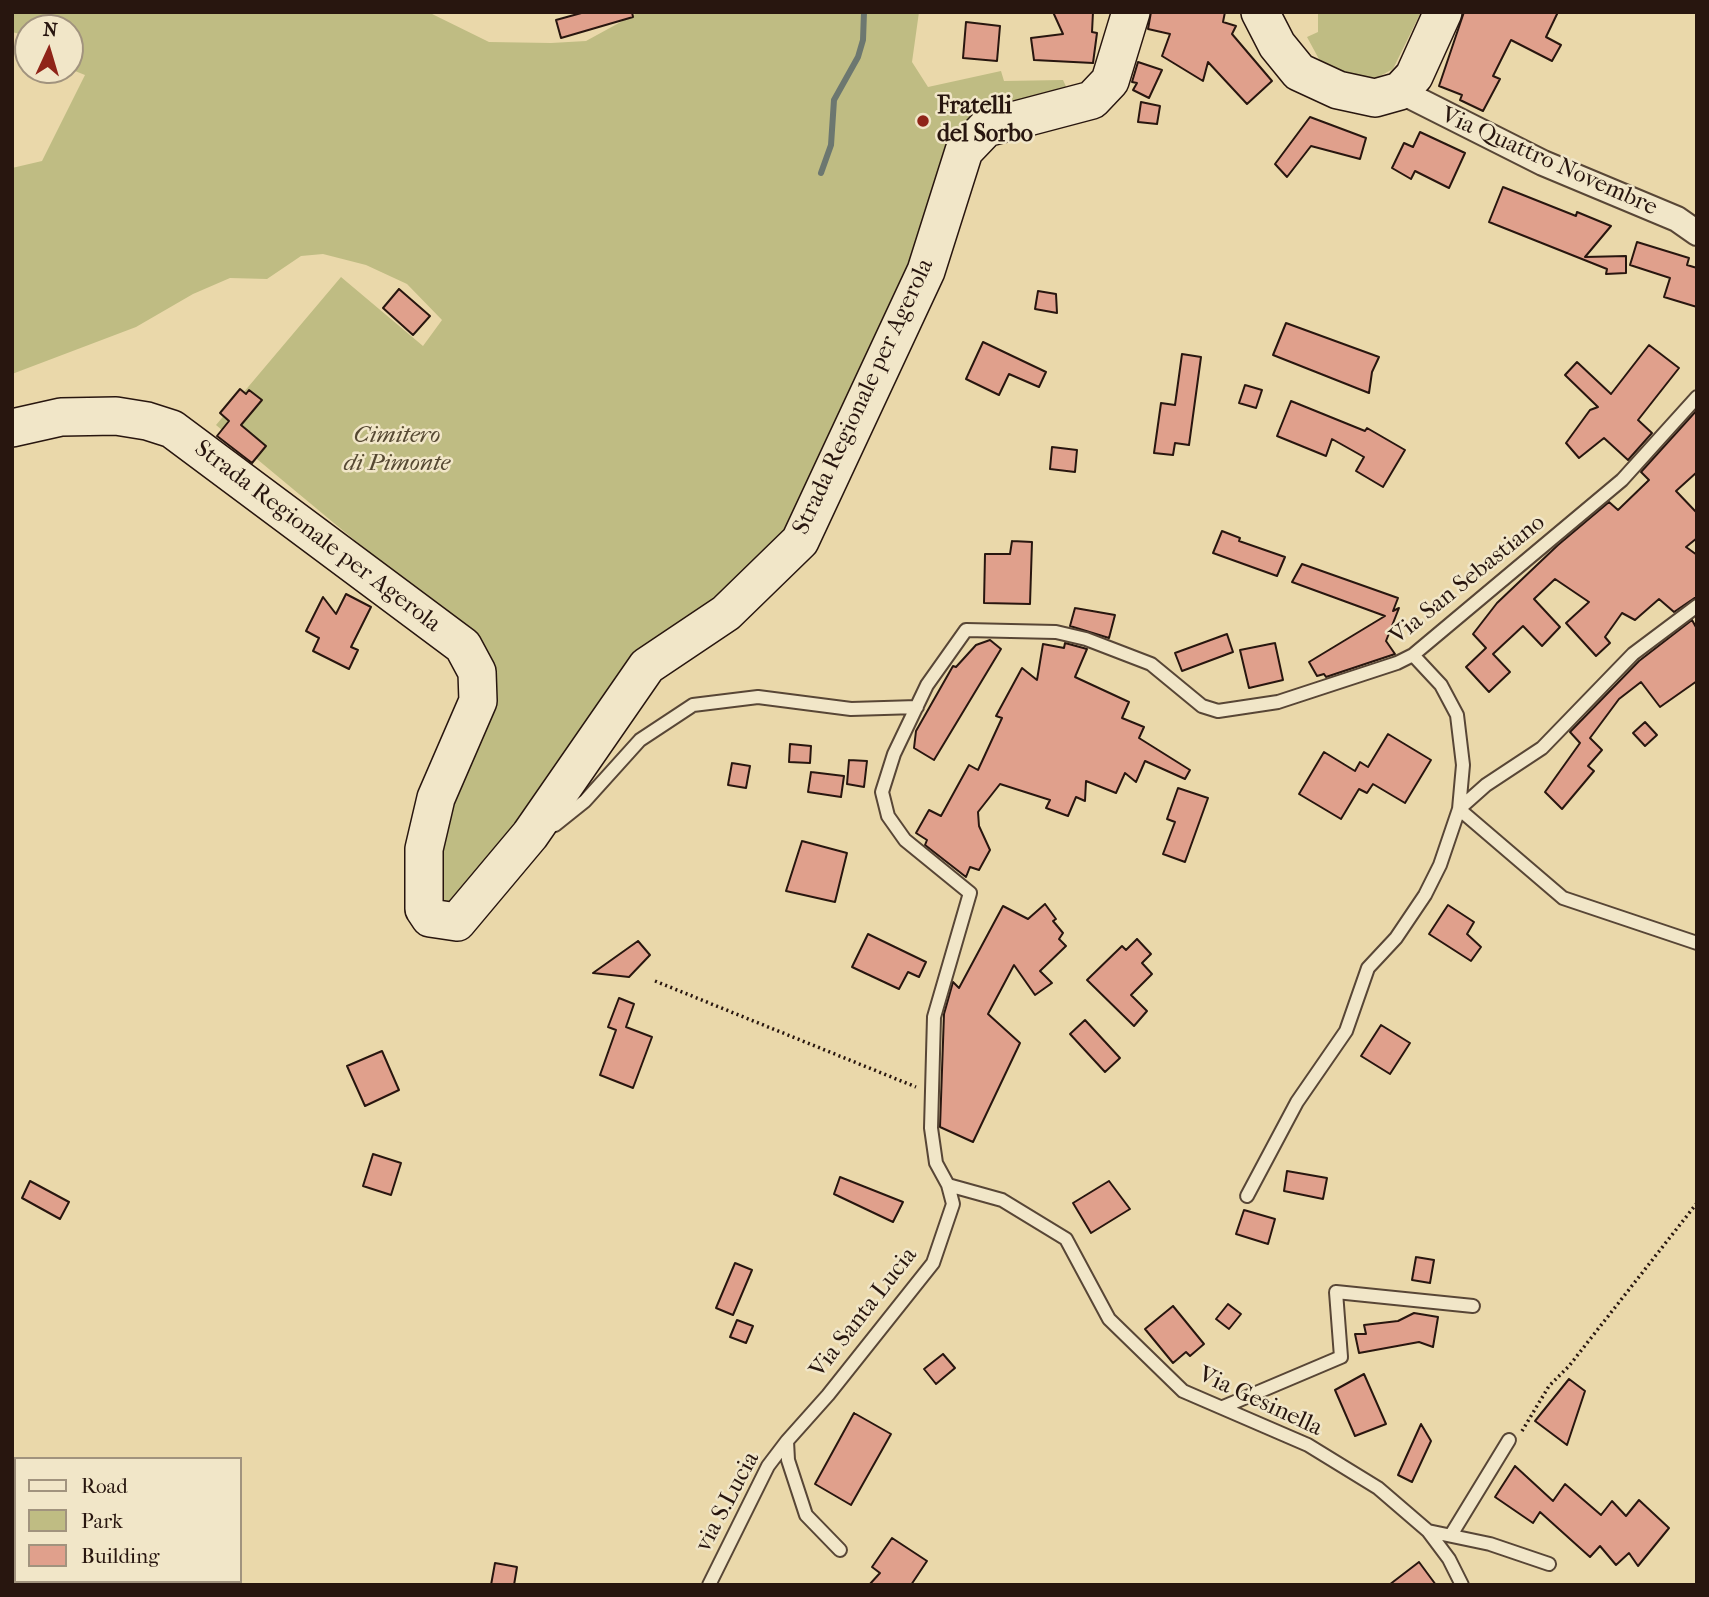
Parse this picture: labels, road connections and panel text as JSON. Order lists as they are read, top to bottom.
{
  "streets": {
    "main road": ["Strada Regionale per Agerola"],
    "street": ["Via Quattro Novembre"],
    "lane": [
      "Via San Sebastiano",
      "Via Santa Lucia",
      "Via Gesinella",
      "via S.Lucia"
    ]
  },
  "crossings": [
    ["Via San Sebastiano", "Via Santa Lucia"],
    ["Via Santa Lucia", "Via Gesinella"],
    ["Via Santa Lucia", "via S.Lucia"]
  ],
  "parks": ["Cimitero di Pimonte"],
  "places": ["Fratelli del Sorbo"],
  "legend": ["Road", "Park", "Building"],
  "north": "top"
}
